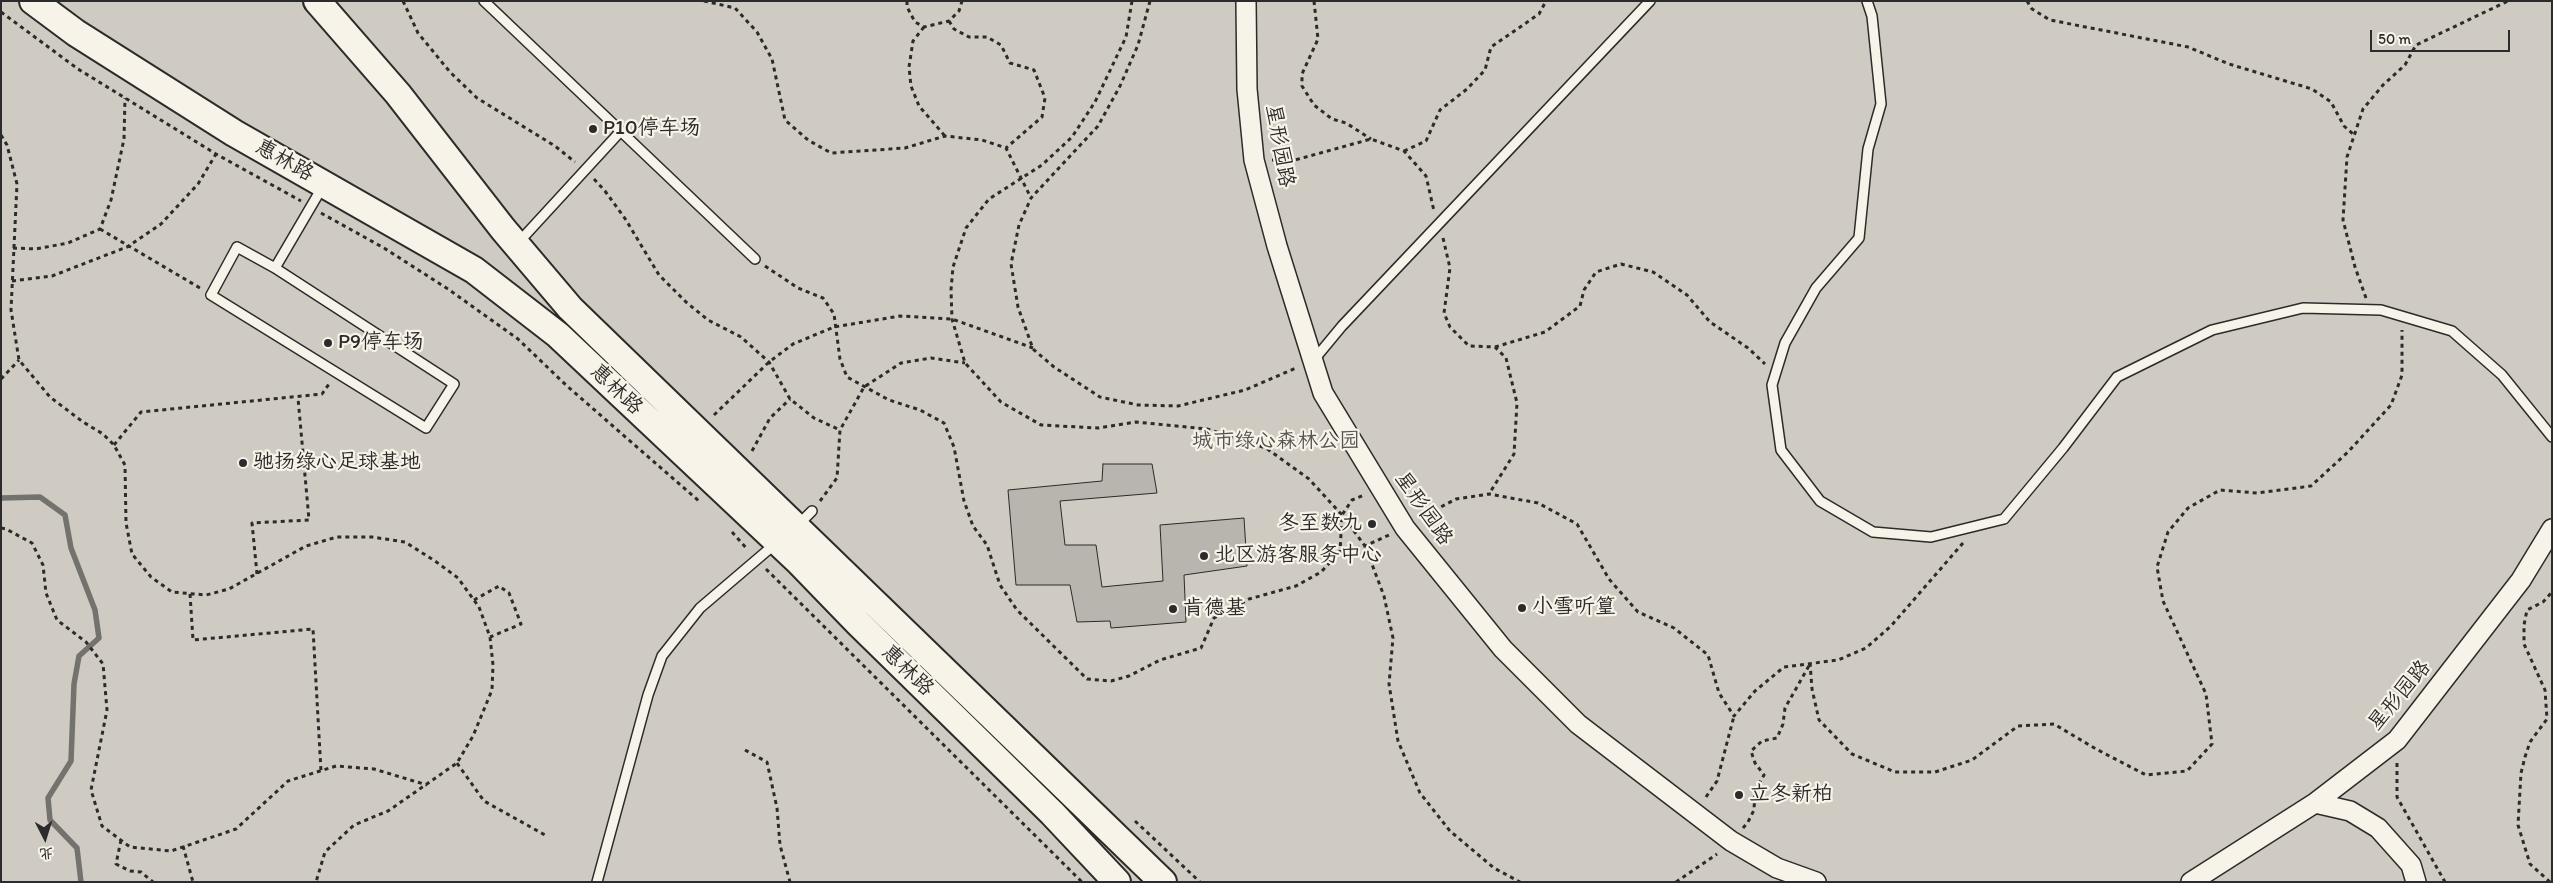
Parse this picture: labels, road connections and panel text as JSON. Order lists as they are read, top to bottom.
{
  "streets": {
    "main road": ["惠林路"],
    "street": ["星形园路"]
  },
  "parks": ["城市绿心森林公园"],
  "places": [
    "P10停车场",
    "P9停车场",
    "驰扬绿心足球基地",
    "冬至数九",
    "北区游客服务中心",
    "小雪听篁",
    "肯德基",
    "立冬新柏"
  ],
  "scale_bar": "50 m",
  "north": "bottom"
}
